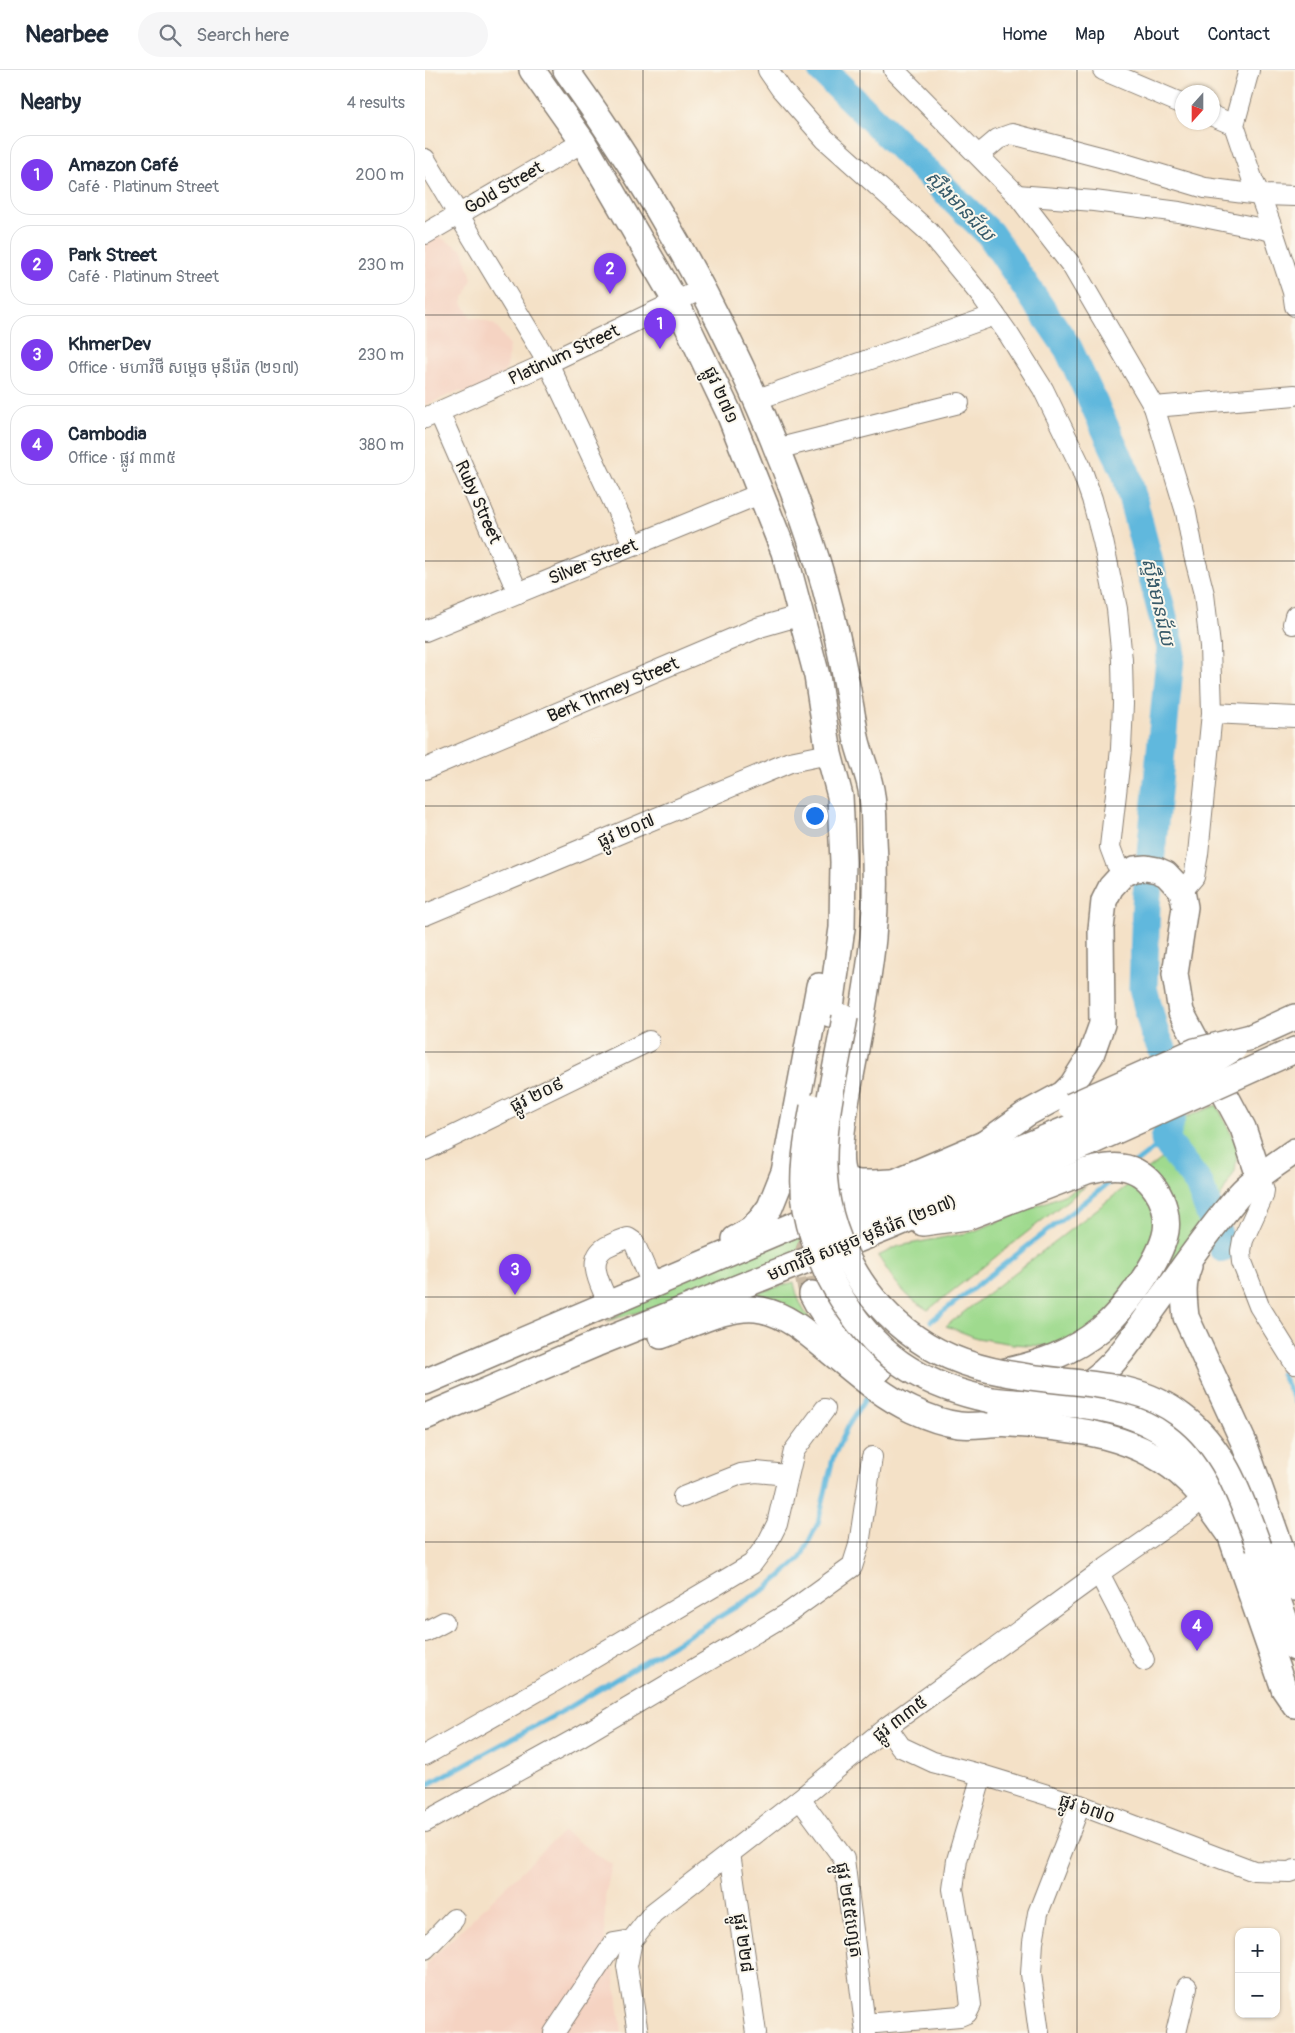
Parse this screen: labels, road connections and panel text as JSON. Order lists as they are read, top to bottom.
{
  "streets": {
    "main road": ["ផ្លូវ ២៧១", "មហាវិថី សម្តេច មុនីរ៉េត (២១៧)"],
    "street": [
      "Gold Street",
      "Platinum Street",
      "Ruby Street",
      "Silver Street",
      "Berk Thmey Street",
      "ផ្លូវ ២០៧",
      "ផ្លូវ ២០៩",
      "ផ្លូវ ៣៣៥",
      "ផ្លូវ ៦៧០",
      "ផ្លូវ ២៥៥ហ្សេត",
      "ផ្លូវ ២២៨"
    ]
  },
  "crossings": [
    ["Gold Street", "ផ្លូវ ២៧១"],
    ["Platinum Street", "ផ្លូវ ២៧១"],
    ["Platinum Street", "Ruby Street"],
    ["ផ្លូវ ២៧១", "Silver Street"],
    ["ផ្លូវ ២៧១", "Berk Thmey Street"],
    ["ផ្លូវ ២៧១", "ផ្លូវ ២០៧"],
    ["Ruby Street", "Silver Street"],
    ["ផ្លូវ ៣៣៥", "ផ្លូវ ៦៧០"],
    ["ផ្លូវ ៣៣៥", "ផ្លូវ ២៥៥ហ្សេត"],
    ["ផ្លូវ ៣៣៥", "ផ្លូវ ២២៨"]
  ],
  "water": ["ស្ទឹងមានជ័យ"],
  "north": "bottom",
  "page": {
    "header": "Nearbee",
    "search": "Search here",
    "nav": [
      "Home",
      "Map",
      "About",
      "Contact"
    ],
    "heading": ["Nearby", "4 results"],
    "list": [
      {
        "mark": "1",
        "name": "Amazon Café",
        "note": "Café · Platinum Street",
        "value": "200 m"
      },
      {
        "mark": "2",
        "name": "Park Street",
        "note": "Café · Platinum Street",
        "value": "230 m"
      },
      {
        "mark": "3",
        "name": "KhmerDev",
        "note": "Office · មហាវិថី សម្តេច មុនីរ៉េត (២១៧)",
        "value": "230 m"
      },
      {
        "mark": "4",
        "name": "Cambodia",
        "note": "Office · ផ្លូវ ៣៣៥",
        "value": "380 m"
      }
    ],
    "pins": [
      "2",
      "1",
      "3",
      "4"
    ],
    "map_buttons": ["+", "−"]
  }
}
